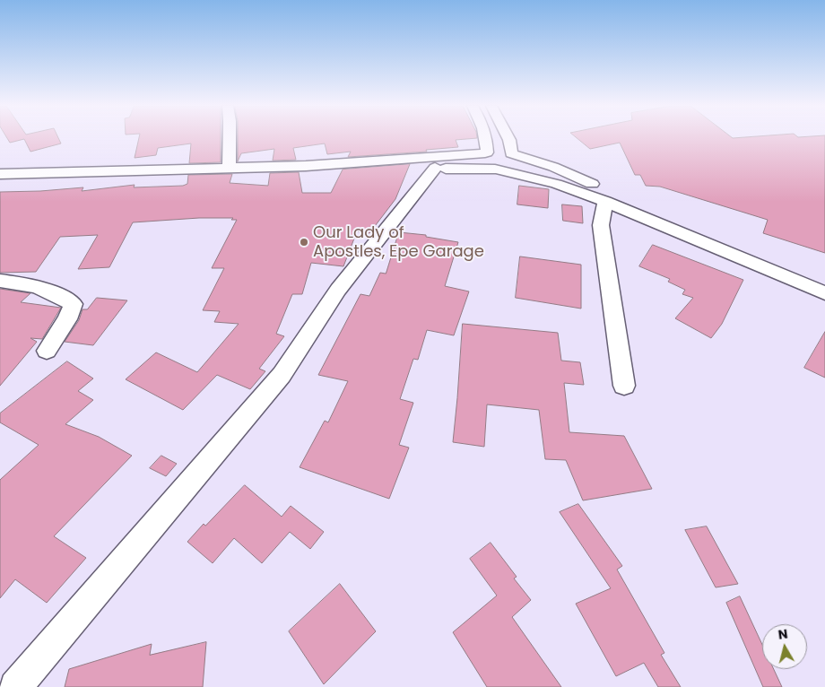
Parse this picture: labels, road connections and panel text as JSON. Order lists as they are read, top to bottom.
{
  "places": ["Our Lady of Apostles, Epe Garage"],
  "north": "top"
}
